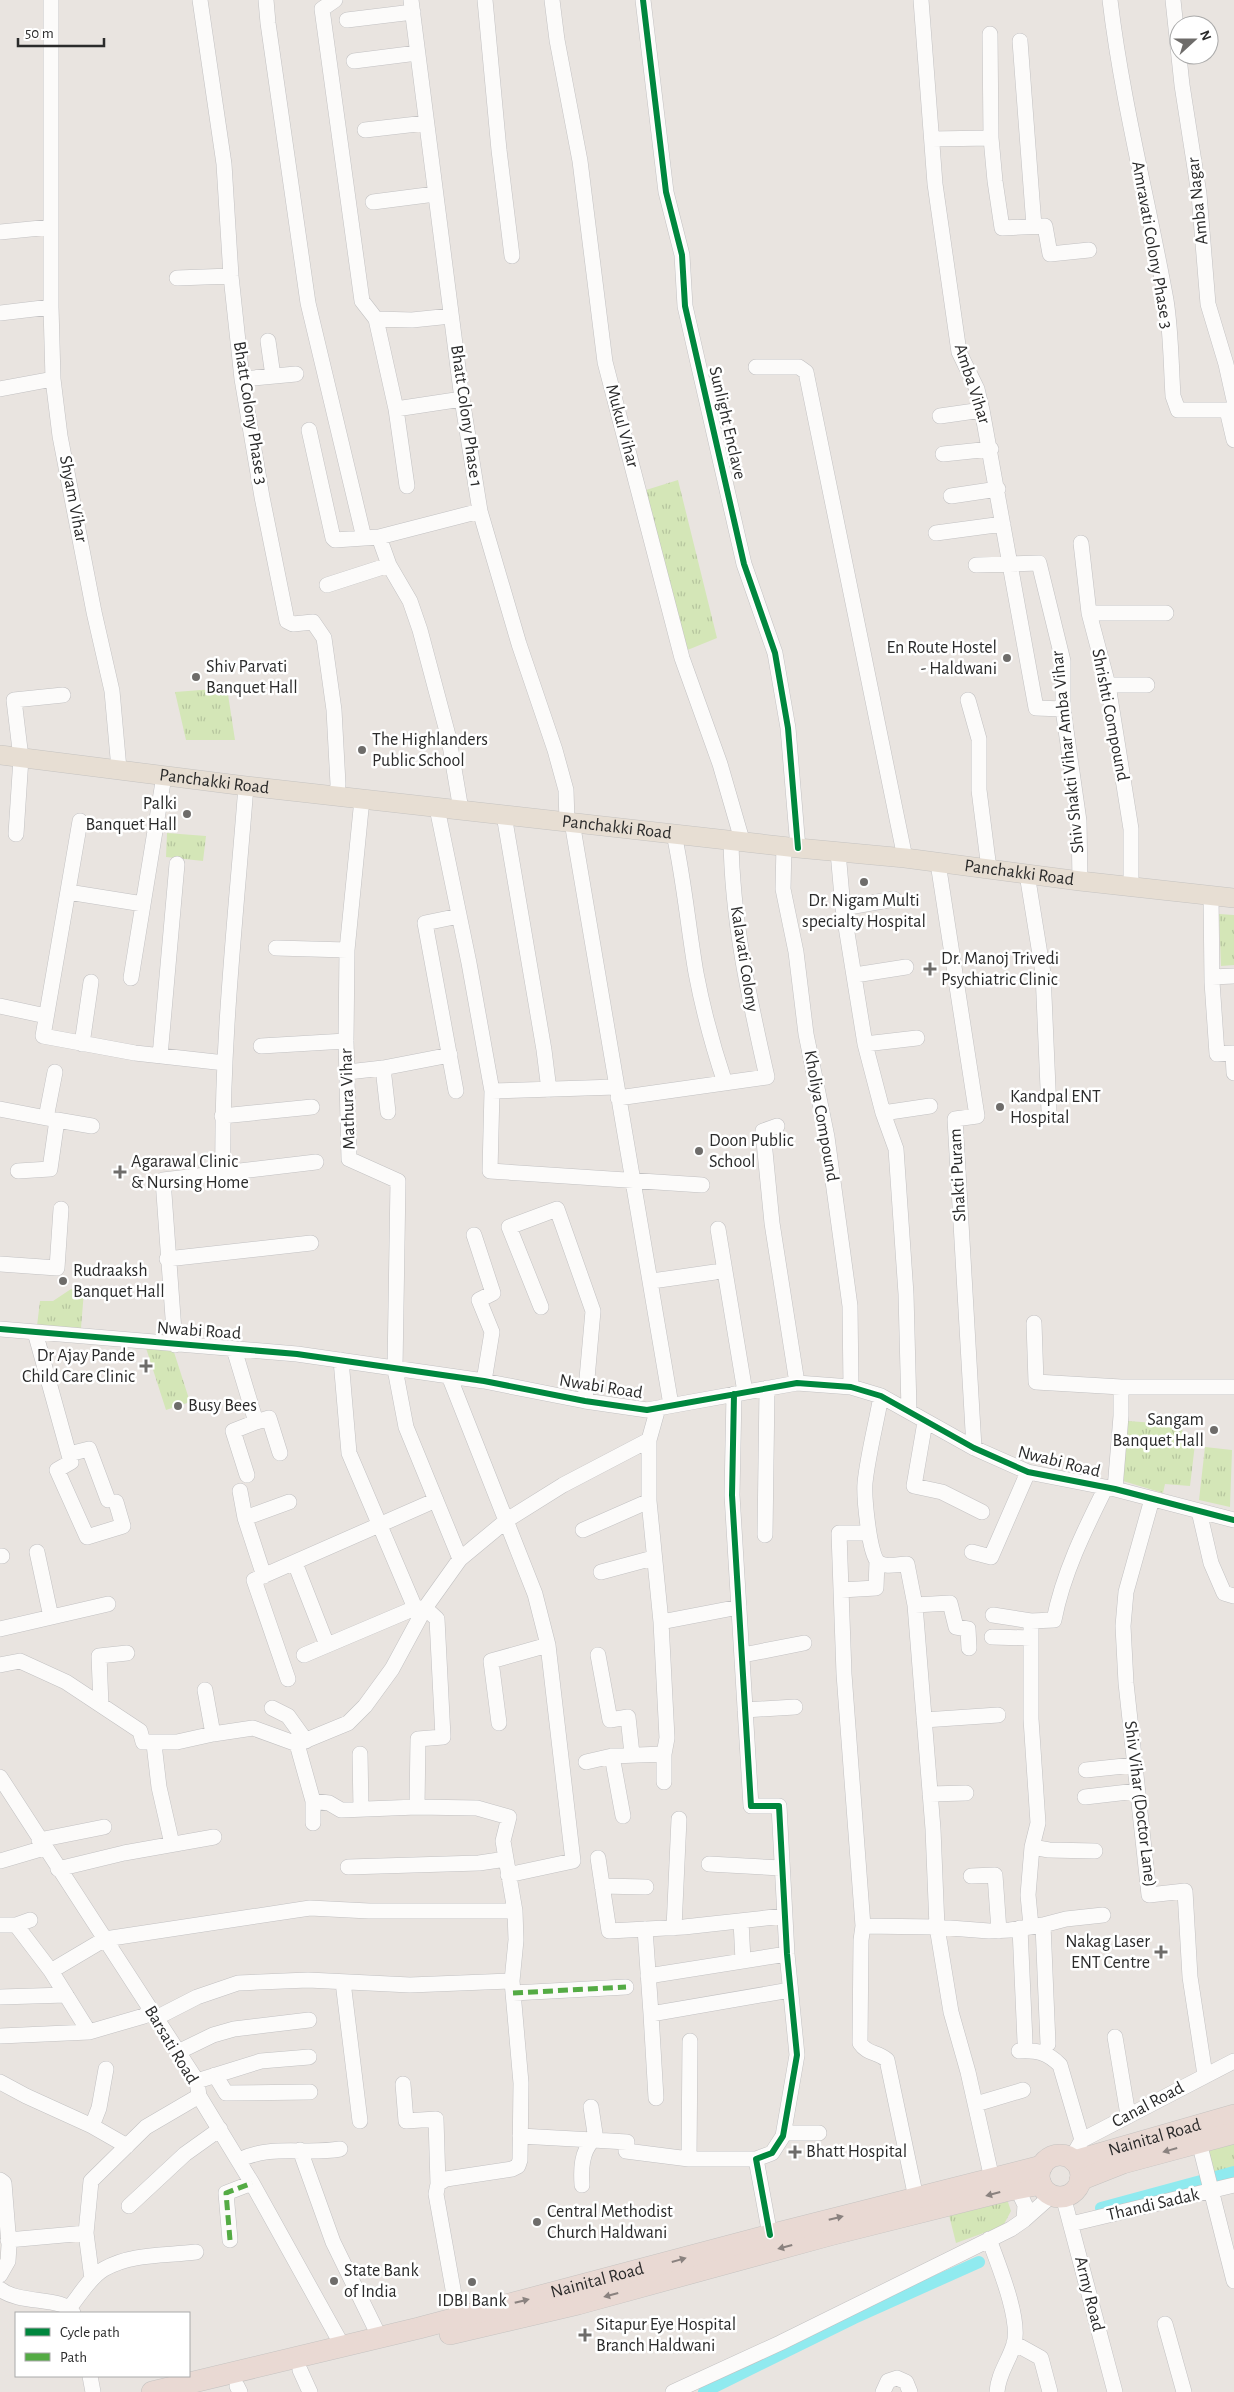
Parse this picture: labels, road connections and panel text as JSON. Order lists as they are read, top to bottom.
{
  "streets": {
    "highway": ["Nainital Road"],
    "main road": ["Panchakki Road"],
    "street": [
      "Amba Nagar",
      "Amravati Colony Phase 3",
      "Amba Vihar",
      "Bhatt Colony Phase 3",
      "Bhatt Colony Phase 1",
      "Sunlight Enclave",
      "Mukul Vihar",
      "Shyam Vihar",
      "Shrishti Compound",
      "Shiv Shakti Vihar Amba Vihar",
      "Kalavati Colony",
      "Mathura Vihar",
      "Kholiya Compound",
      "Shakti Puram",
      "Nwabi Road",
      "Shiv Vihar (Doctor Lane)",
      "Barsati Road",
      "Canal Road",
      "Thandi Sadak",
      "Army Road"
    ]
  },
  "crossings": [
    ["Amba Nagar", "Amravati Colony Phase 3"],
    ["Amba Vihar", "Shiv Shakti Vihar Amba Vihar"],
    ["Bhatt Colony Phase 3", "Panchakki Road"],
    ["Bhatt Colony Phase 1", "Panchakki Road"],
    ["Bhatt Colony Phase 1", "Nwabi Road"],
    ["Sunlight Enclave", "Panchakki Road"],
    ["Sunlight Enclave", "Kholiya Compound"],
    ["Mukul Vihar", "Panchakki Road"],
    ["Mukul Vihar", "Kalavati Colony"],
    ["Shyam Vihar", "Panchakki Road"],
    ["Shrishti Compound", "Panchakki Road"],
    ["Shiv Shakti Vihar Amba Vihar", "Panchakki Road"],
    ["Panchakki Road", "Kalavati Colony"],
    ["Panchakki Road", "Mathura Vihar"],
    ["Panchakki Road", "Kholiya Compound"],
    ["Panchakki Road", "Shakti Puram"],
    ["Mathura Vihar", "Nwabi Road"],
    ["Kholiya Compound", "Nwabi Road"],
    ["Shakti Puram", "Nwabi Road"],
    ["Nwabi Road", "Shiv Vihar (Doctor Lane)"],
    ["Shiv Vihar (Doctor Lane)", "Canal Road"],
    ["Barsati Road", "Nainital Road"],
    ["Nainital Road", "Army Road"],
    ["Thandi Sadak", "Army Road"]
  ],
  "places": {
    "other": [
      "En Route Hostel - Haldwani",
      "Shiv Parvati Banquet Hall",
      "The Highlanders Public School",
      "Palki Banquet Hall",
      "Dr. Nigam Multi specialty Hospital",
      "Kandpal ENT Hospital",
      "Doon Public School",
      "Rudraaksh Banquet Hall",
      "Busy Bees",
      "Sangam Banquet Hall",
      "Central Methodist Church Haldwani",
      "State Bank of India",
      "IDBI Bank"
    ],
    "health": [
      "Dr. Manoj Trivedi Psychiatric Clinic",
      "Agarawal Clinic & Nursing Home",
      "Dr Ajay Pande Child Care Clinic",
      "Nakag Laser ENT Centre",
      "Bhatt Hospital",
      "Sitapur Eye Hospital Branch Haldwani"
    ]
  },
  "legend": ["Cycle path", "Path"],
  "scale_bar": "50 m",
  "north": "right"
}
